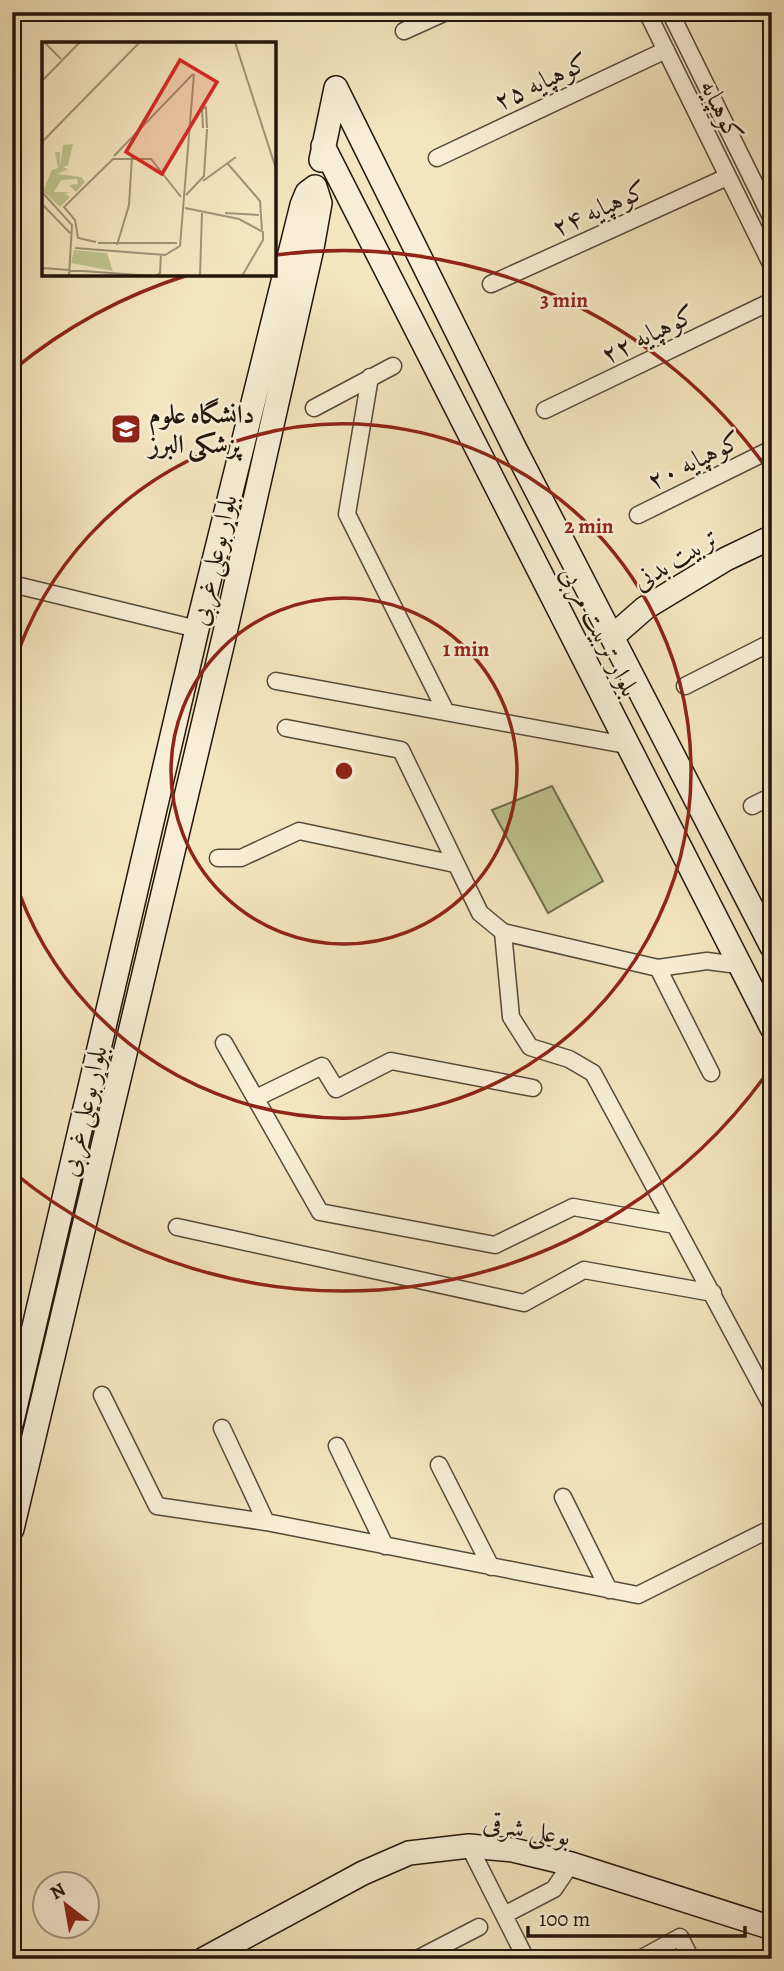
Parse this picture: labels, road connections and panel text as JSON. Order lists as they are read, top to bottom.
{
  "streets": {
    "street": [
      "کوهپایه ۲۵",
      "کوهپایه",
      "کوهپایه ۲۴",
      "کوهپایه ۲۲",
      "کوهپایه ۲۰",
      "تربیت بدنی",
      "بلوار بوعلی غربی",
      "بلوار تربیت مربی",
      "بوعلی شرقی"
    ]
  },
  "crossings": [
    ["کوهپایه ۲۵", "کوهپایه"],
    ["کوهپایه", "کوهپایه ۲۴"],
    ["تربیت بدنی", "بلوار تربیت مربی"]
  ],
  "places": {
    "school or university": ["دانشگاه علوم پزشکی البرز"]
  },
  "scale_bar": "100 m",
  "north": "top left",
  "rings": ["3 min", "2 min", "1 min"]
}
